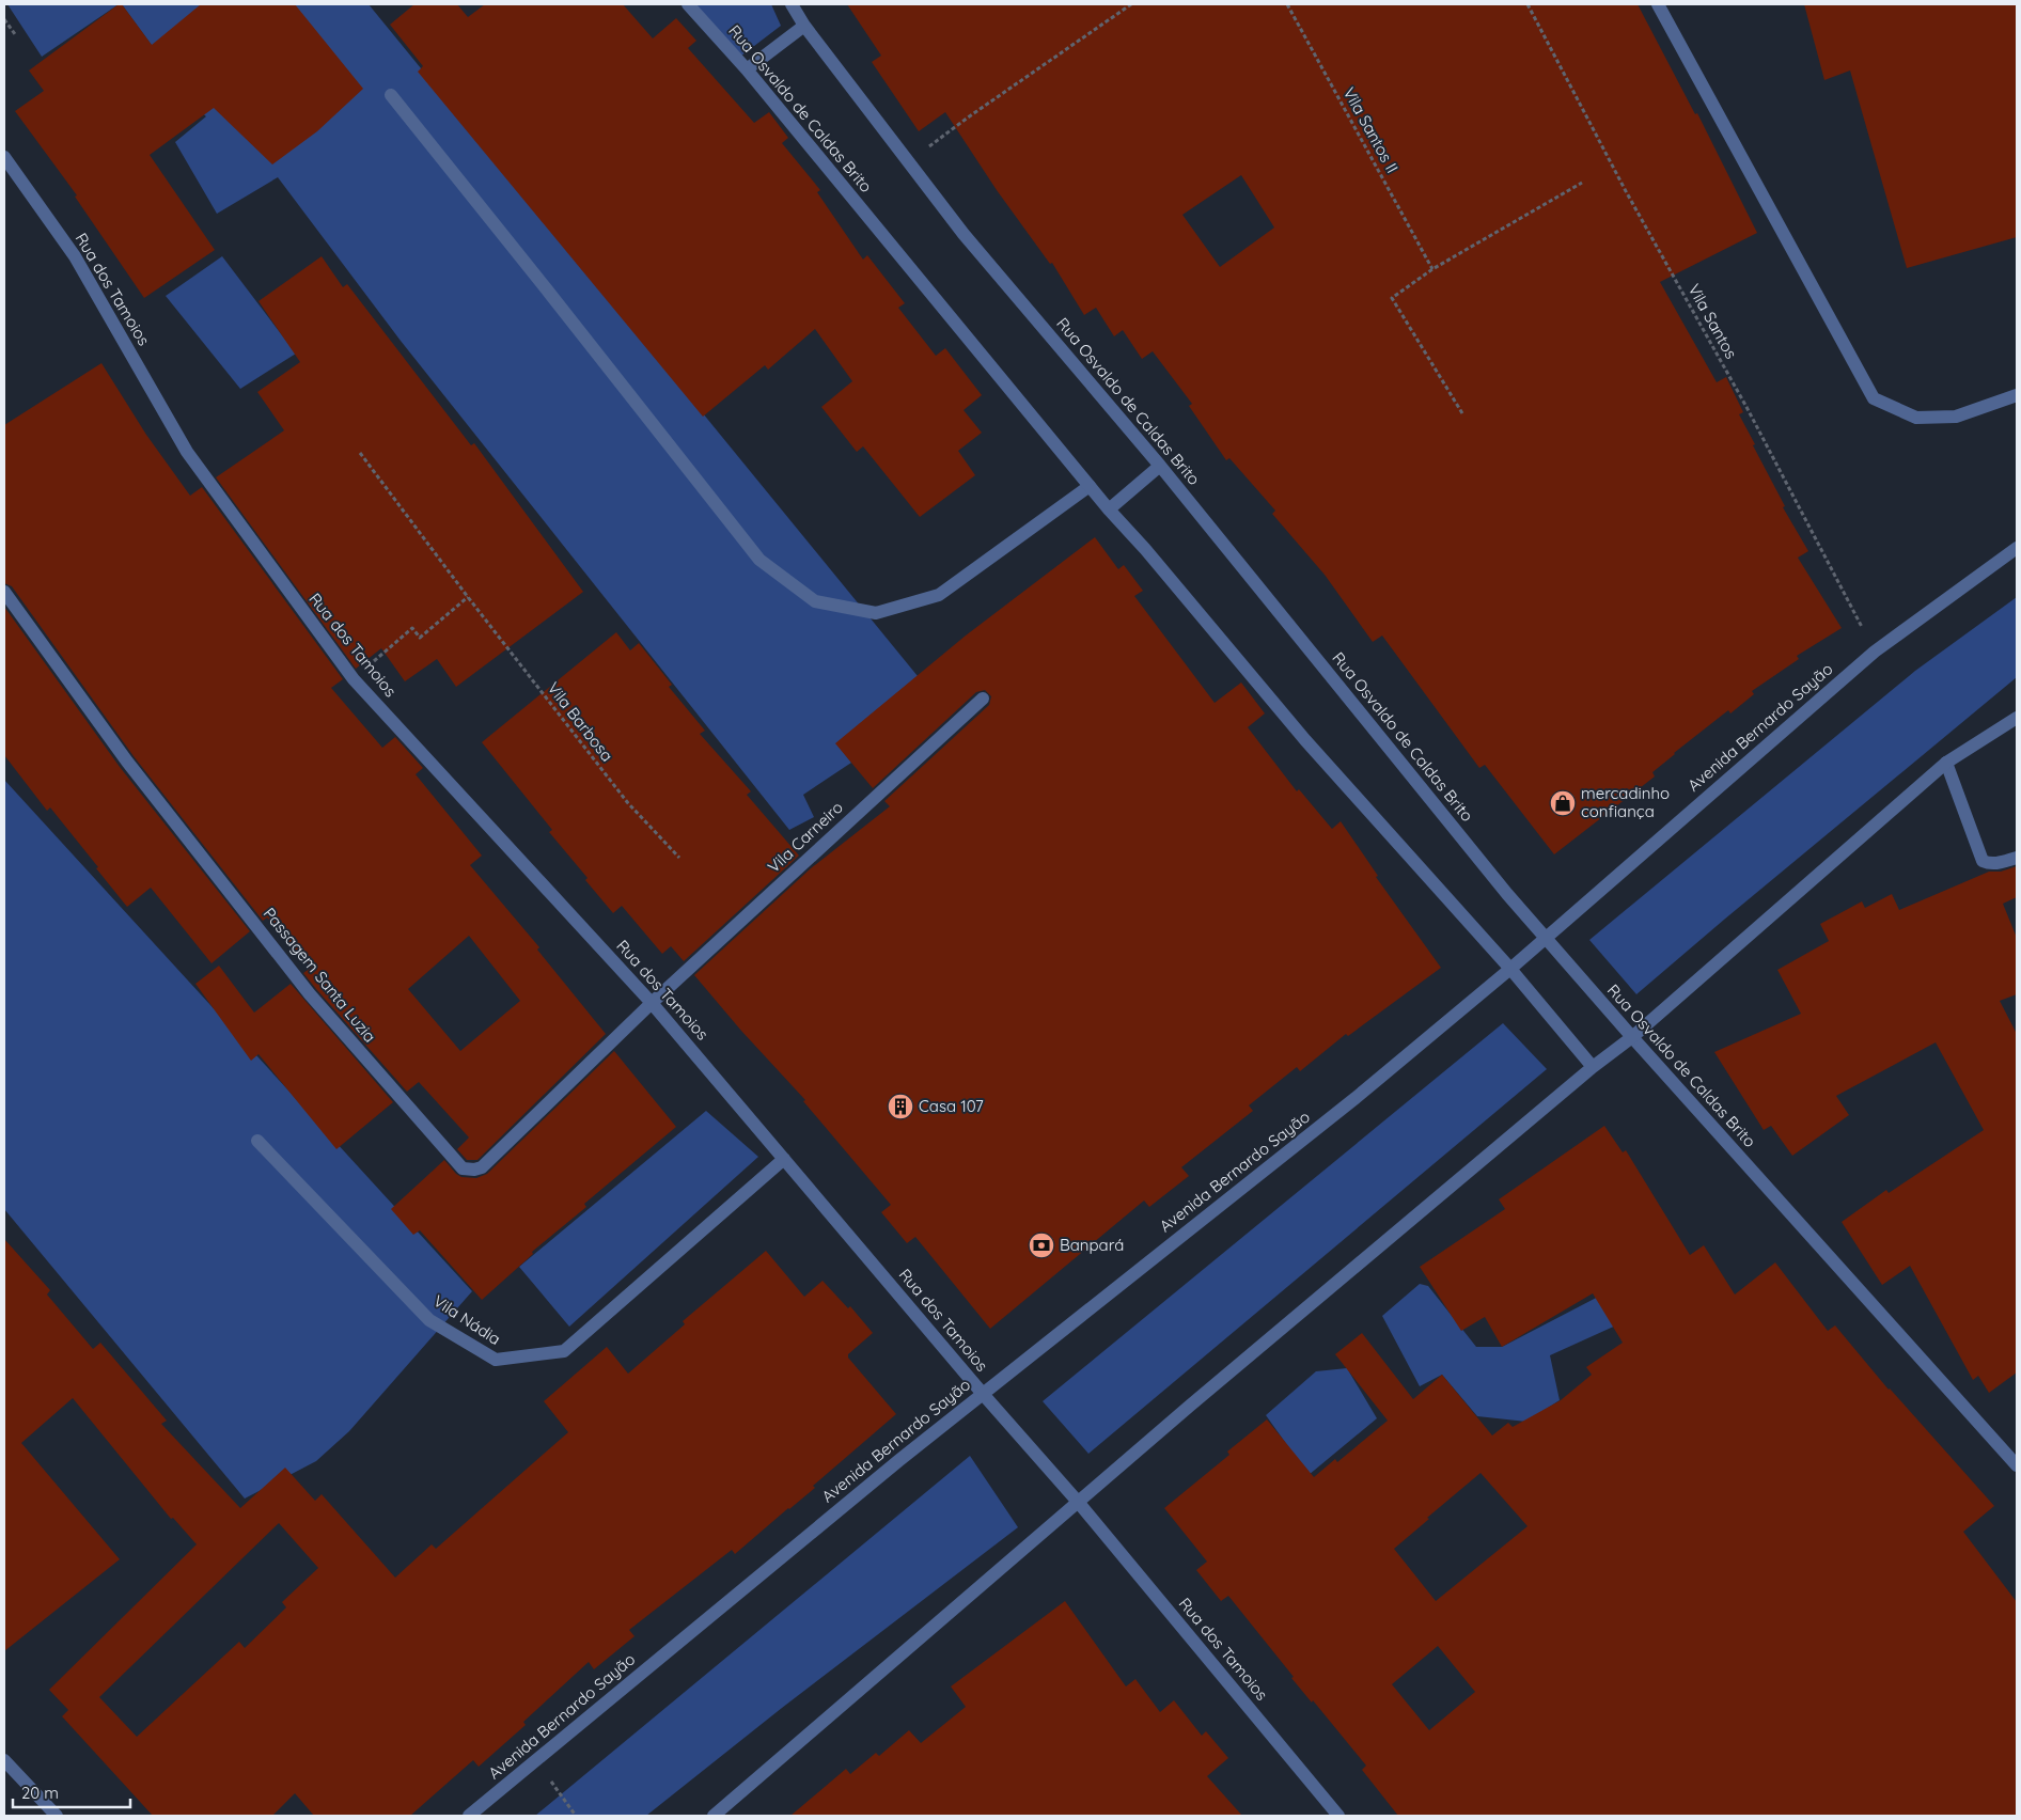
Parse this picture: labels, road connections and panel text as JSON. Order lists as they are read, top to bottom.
{
  "streets": {
    "street": [
      "Rua Osvaldo de Caldas Brito",
      "Rua dos Tamoios",
      "Avenida Bernardo Sayão",
      "Vila Carneiro",
      "Passagem Santa Luzia",
      "Vila Nádia"
    ],
    "path": ["Vila Santos II", "Vila Santos", "Vila Barbosa"]
  },
  "crossings": [
    ["Rua Osvaldo de Caldas Brito", "Avenida Bernardo Sayão"],
    ["Rua dos Tamoios", "Avenida Bernardo Sayão"],
    ["Rua dos Tamoios", "Vila Carneiro"],
    ["Rua dos Tamoios", "Passagem Santa Luzia"],
    ["Rua dos Tamoios", "Vila Nádia"],
    ["Vila Santos", "Avenida Bernardo Sayão"],
    ["Vila Carneiro", "Passagem Santa Luzia"]
  ],
  "places": {
    "shop": ["mercadinho confiança"],
    "building": ["Casa 107"],
    "bank": ["Banpará"]
  },
  "scale_bar": "20 m"
}
